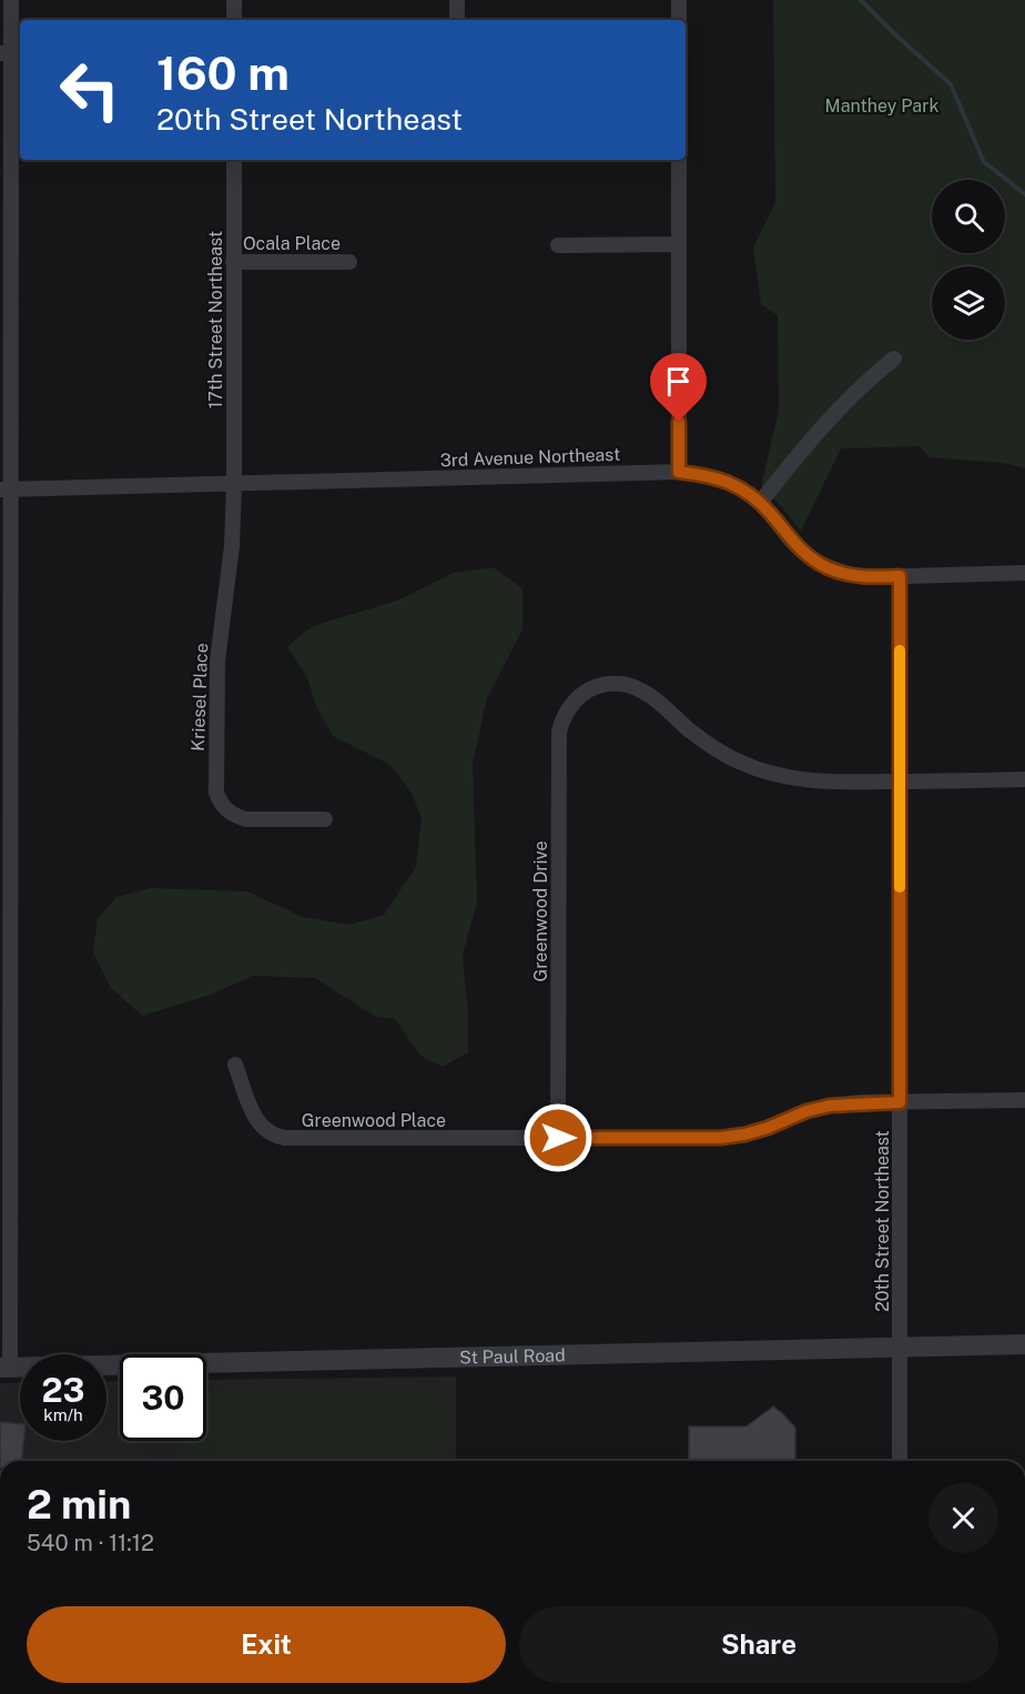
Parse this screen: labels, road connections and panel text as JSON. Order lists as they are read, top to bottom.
{
  "streets": {
    "street": [
      "Ocala Place",
      "17th Street Northeast",
      "3rd Avenue Northeast",
      "Kriesel Place",
      "Greenwood Drive",
      "Greenwood Place",
      "20th Street Northeast",
      "St Paul Road"
    ]
  },
  "crossings": [
    ["Ocala Place", "17th Street Northeast"],
    ["17th Street Northeast", "3rd Avenue Northeast"],
    ["17th Street Northeast", "Kriesel Place"],
    ["3rd Avenue Northeast", "Kriesel Place"],
    ["3rd Avenue Northeast", "20th Street Northeast"],
    ["Greenwood Drive", "Greenwood Place"],
    ["Greenwood Drive", "20th Street Northeast"],
    ["20th Street Northeast", "St Paul Road"]
  ],
  "parks": ["Manthey Park"],
  "page": {
    "turn": ["160 m", "20th Street Northeast"],
    "speed": "23 km/h",
    "limit": "30",
    "heading": ["2 min", "540 m · 11:12"],
    "buttons": ["Exit", "Share"]
  }
}
